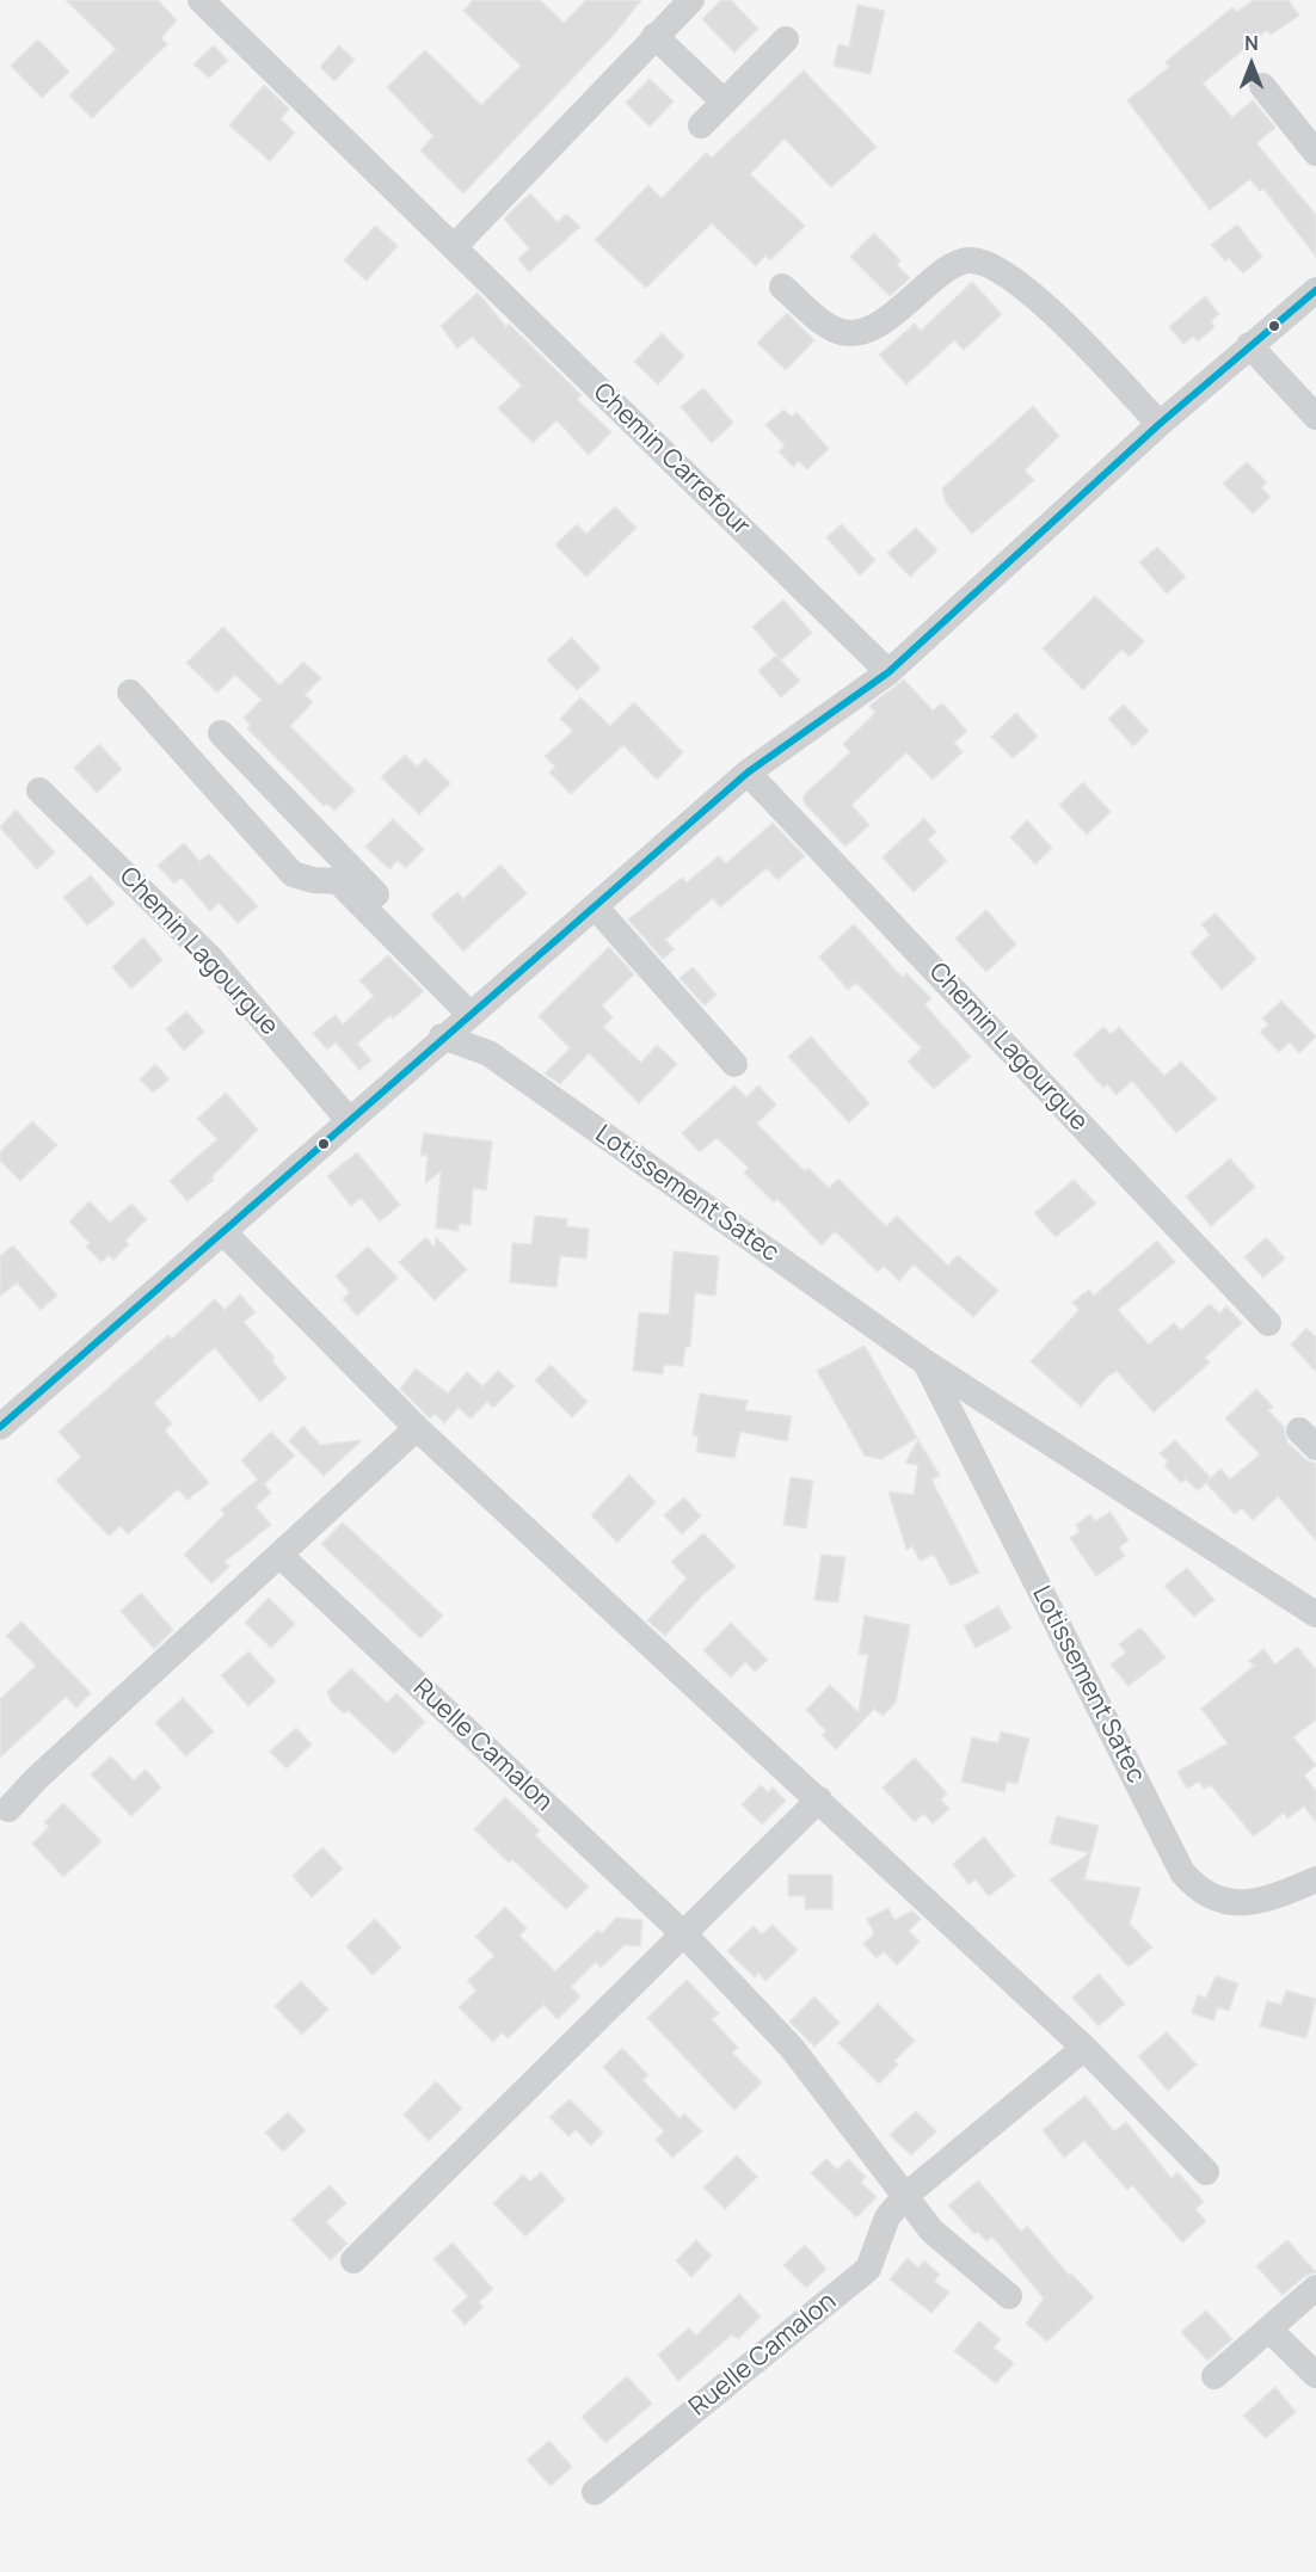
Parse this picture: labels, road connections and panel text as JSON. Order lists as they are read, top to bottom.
{
  "streets": {
    "street": [
      "Chemin Carrefour",
      "Chemin Lagourgue",
      "Lotissement Satec",
      "Ruelle Camalon"
    ]
  },
  "north": "top"
}
